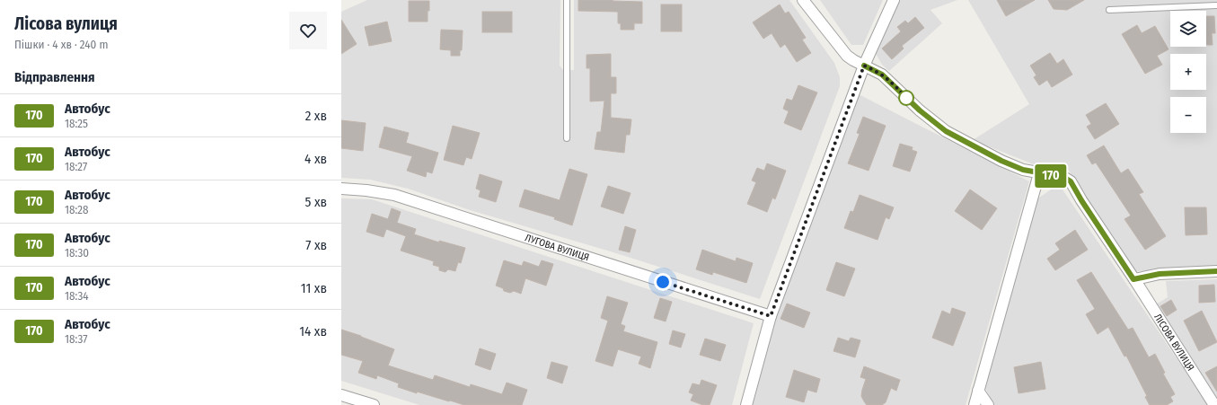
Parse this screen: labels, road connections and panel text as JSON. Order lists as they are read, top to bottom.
{
  "streets": {
    "street": ["ЛУГОВА ВУЛИЦЯ", "ЛІСОВА ВУЛИЦЯ"]
  },
  "lines": ["bus line 170"],
  "page": {
    "heading": [
      ["Лісова вулиця", "Пішки · 4 хв · 240 m"],
      "Відправлення"
    ],
    "on_map": "170",
    "map_buttons": ["+", "−"],
    "list": [
      {
        "mark": "170",
        "name": "Автобус",
        "note": "18:25",
        "value": "2 хв"
      },
      {
        "mark": "170",
        "name": "Автобус",
        "note": "18:27",
        "value": "4 хв"
      },
      {
        "mark": "170",
        "name": "Автобус",
        "note": "18:28",
        "value": "5 хв"
      },
      {
        "mark": "170",
        "name": "Автобус",
        "note": "18:30",
        "value": "7 хв"
      },
      {
        "mark": "170",
        "name": "Автобус",
        "note": "18:34",
        "value": "11 хв"
      },
      {
        "mark": "170",
        "name": "Автобус",
        "note": "18:37",
        "value": "14 хв"
      }
    ]
  }
}
